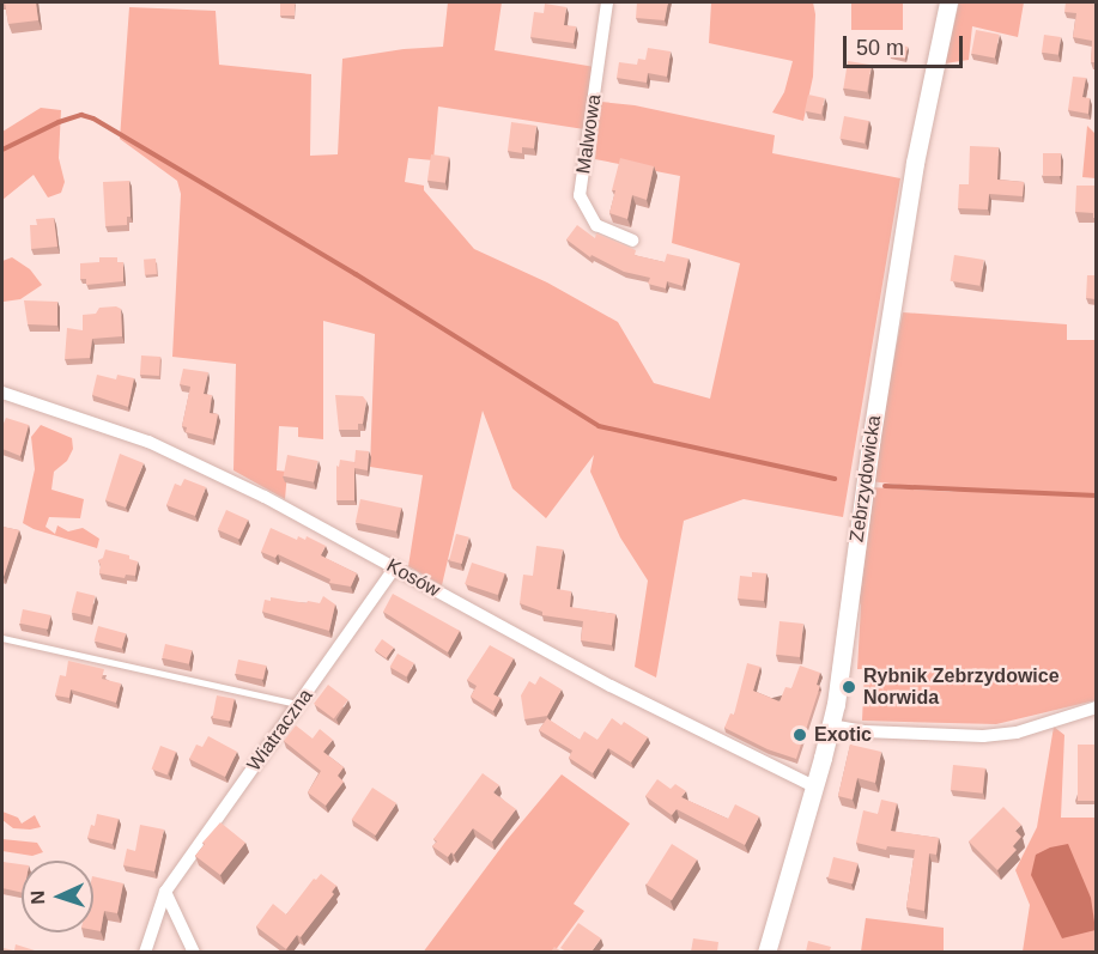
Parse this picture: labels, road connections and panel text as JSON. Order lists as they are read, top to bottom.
{
  "streets": {
    "street": [
      "Malwowa",
      "Zebrzydowicka",
      "Kosów",
      "Wiatraczna"
    ]
  },
  "crossings": [
    ["Zebrzydowicka", "Kosów"],
    ["Kosów", "Wiatraczna"]
  ],
  "places": ["Rybnik Zebrzydowice Norwida", "Exotic"],
  "scale_bar": "50 m",
  "north": "left"
}
